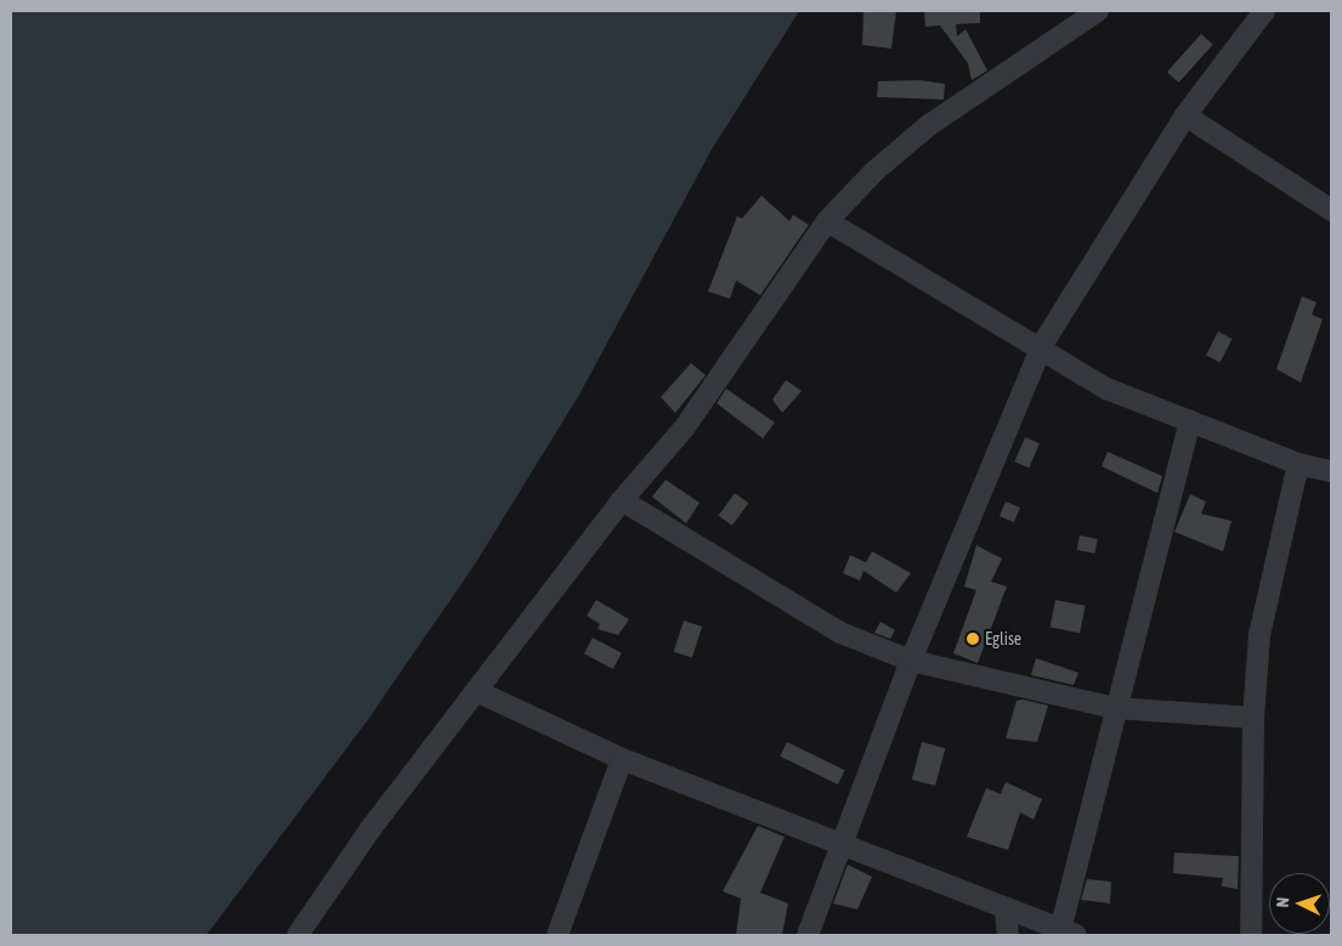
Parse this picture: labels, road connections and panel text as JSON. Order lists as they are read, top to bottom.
{
  "places": ["Eglise"],
  "north": "left"
}
